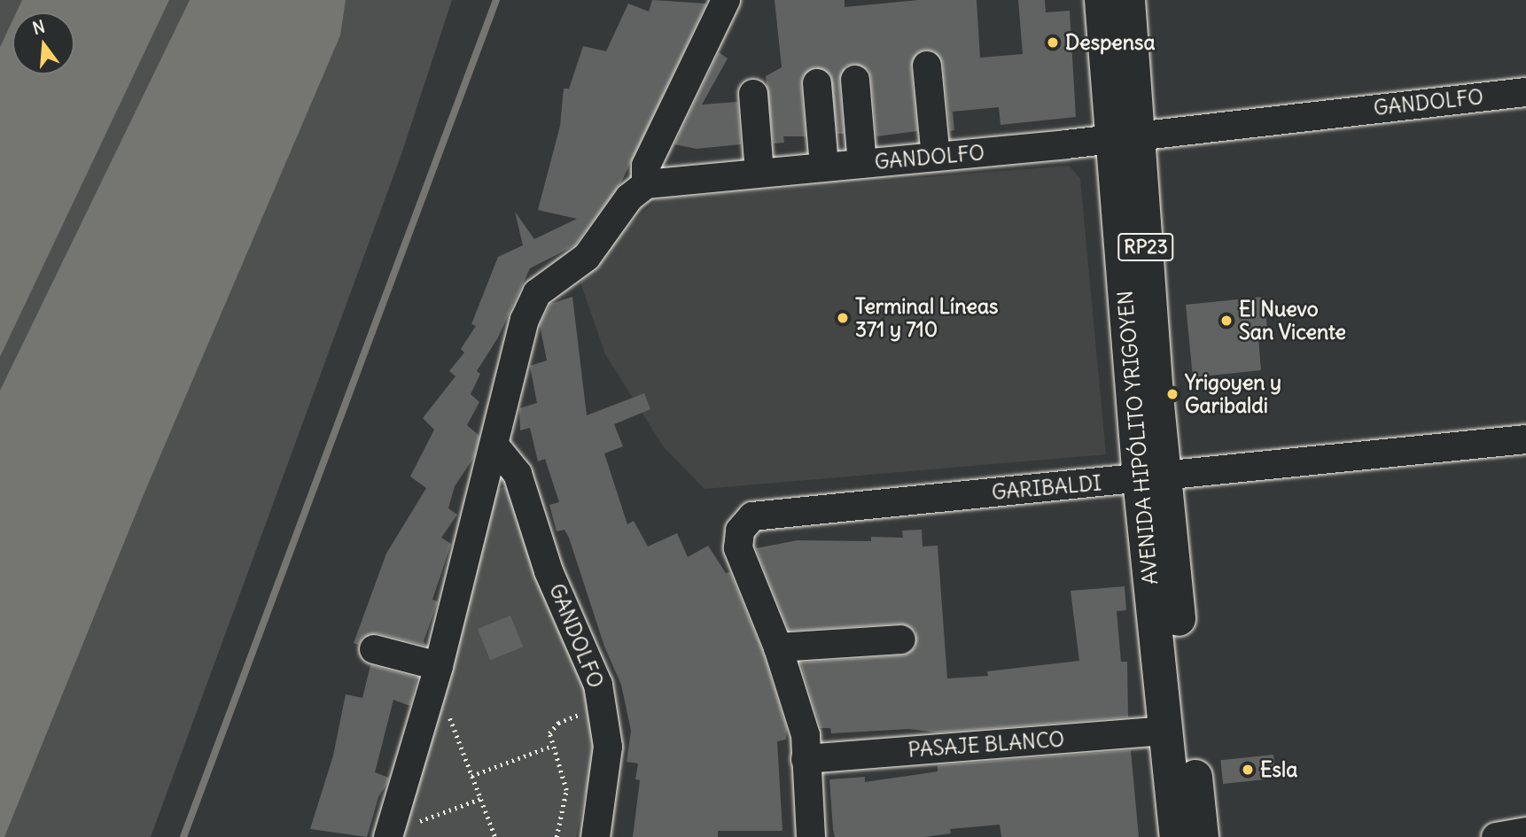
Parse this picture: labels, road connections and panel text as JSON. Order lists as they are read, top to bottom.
{
  "streets": {
    "main road": ["RP23", "AVENIDA HIPÓLITO YRIGOYEN"],
    "street": ["GANDOLFO", "GARIBALDI", "PASAJE BLANCO"]
  },
  "crossings": [
    ["GANDOLFO", "AVENIDA HIPÓLITO YRIGOYEN"],
    ["AVENIDA HIPÓLITO YRIGOYEN", "GARIBALDI"],
    ["AVENIDA HIPÓLITO YRIGOYEN", "PASAJE BLANCO"]
  ],
  "places": [
    "Despensa",
    "Terminal Líneas 371 y 710",
    "El Nuevo San Vicente",
    "Yrigoyen y Garibaldi",
    "Esla"
  ],
  "north": "top"
}
